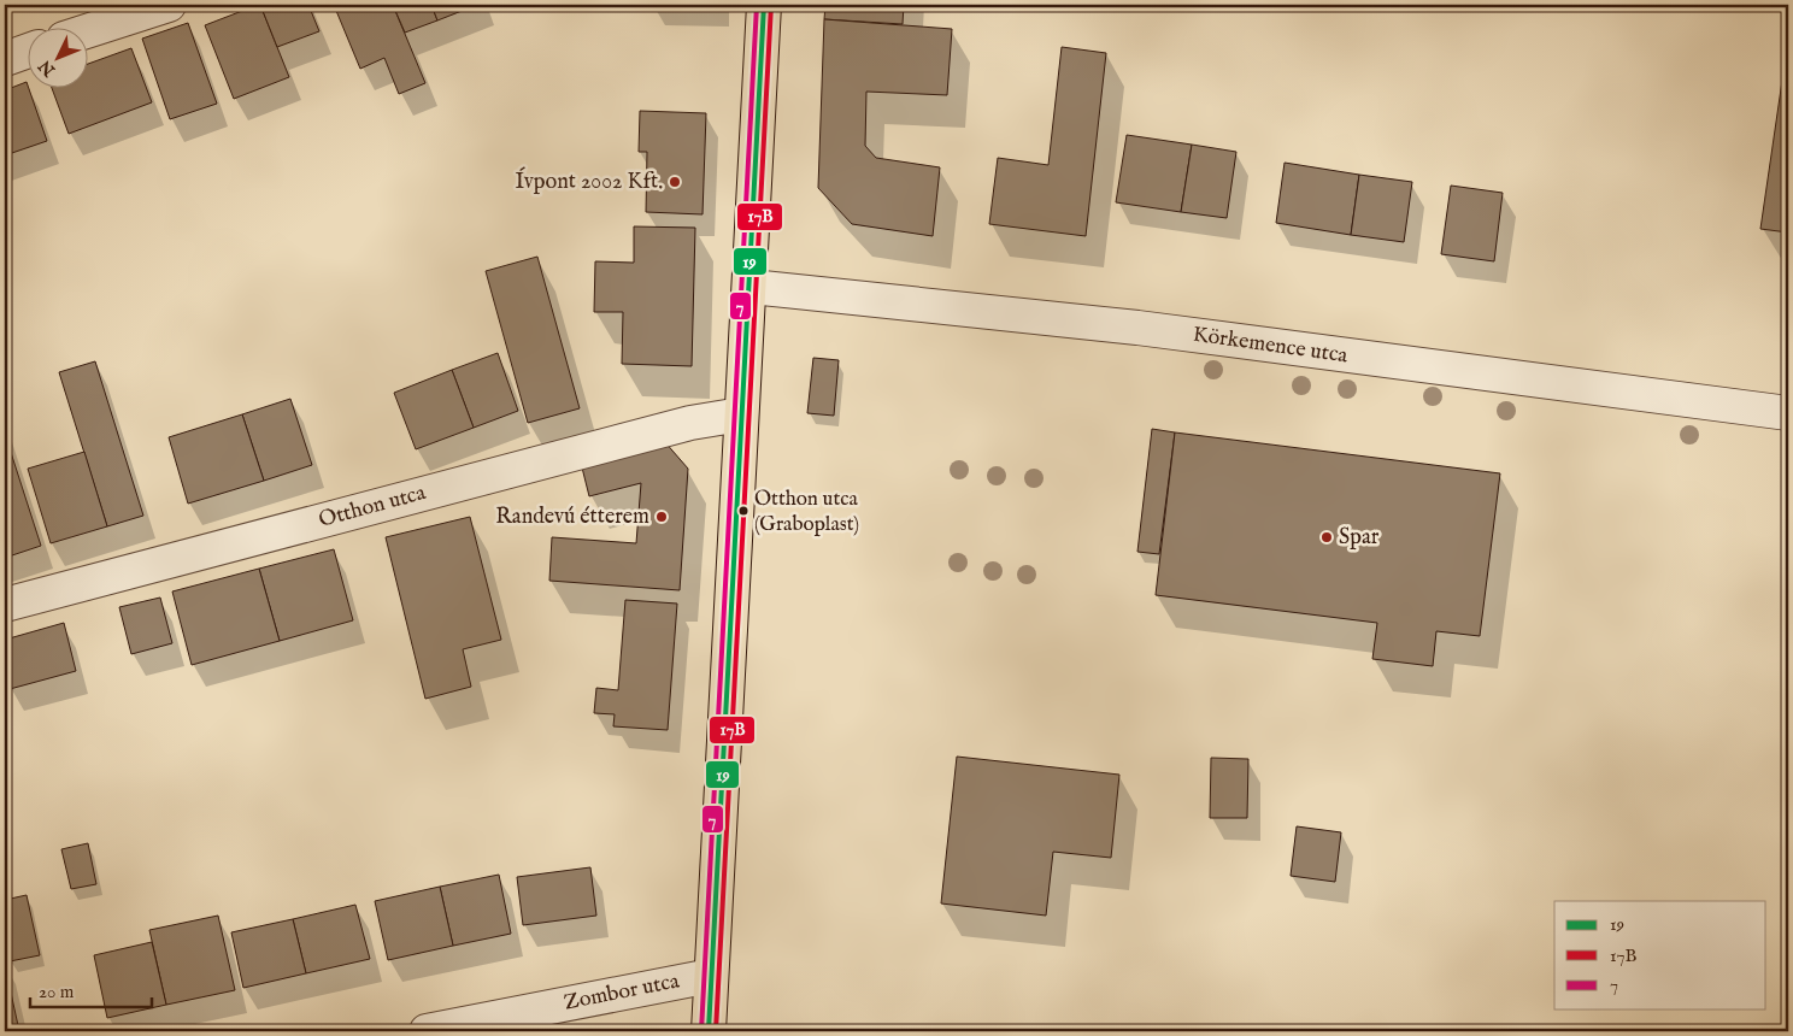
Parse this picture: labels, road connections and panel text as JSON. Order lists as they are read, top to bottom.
{
  "streets": {
    "street": ["Körkemence utca", "Otthon utca", "Zombor utca"]
  },
  "places": [
    "Ívpont 2002 Kft.",
    "Otthon utca (Graboplast)",
    "Randevú étterem",
    "Spar"
  ],
  "lines": ["transit line 19", "transit line 17B", "transit line 7"],
  "legend": ["19", "17B", "7"],
  "scale_bar": "20 m",
  "north": "bottom left"
}
